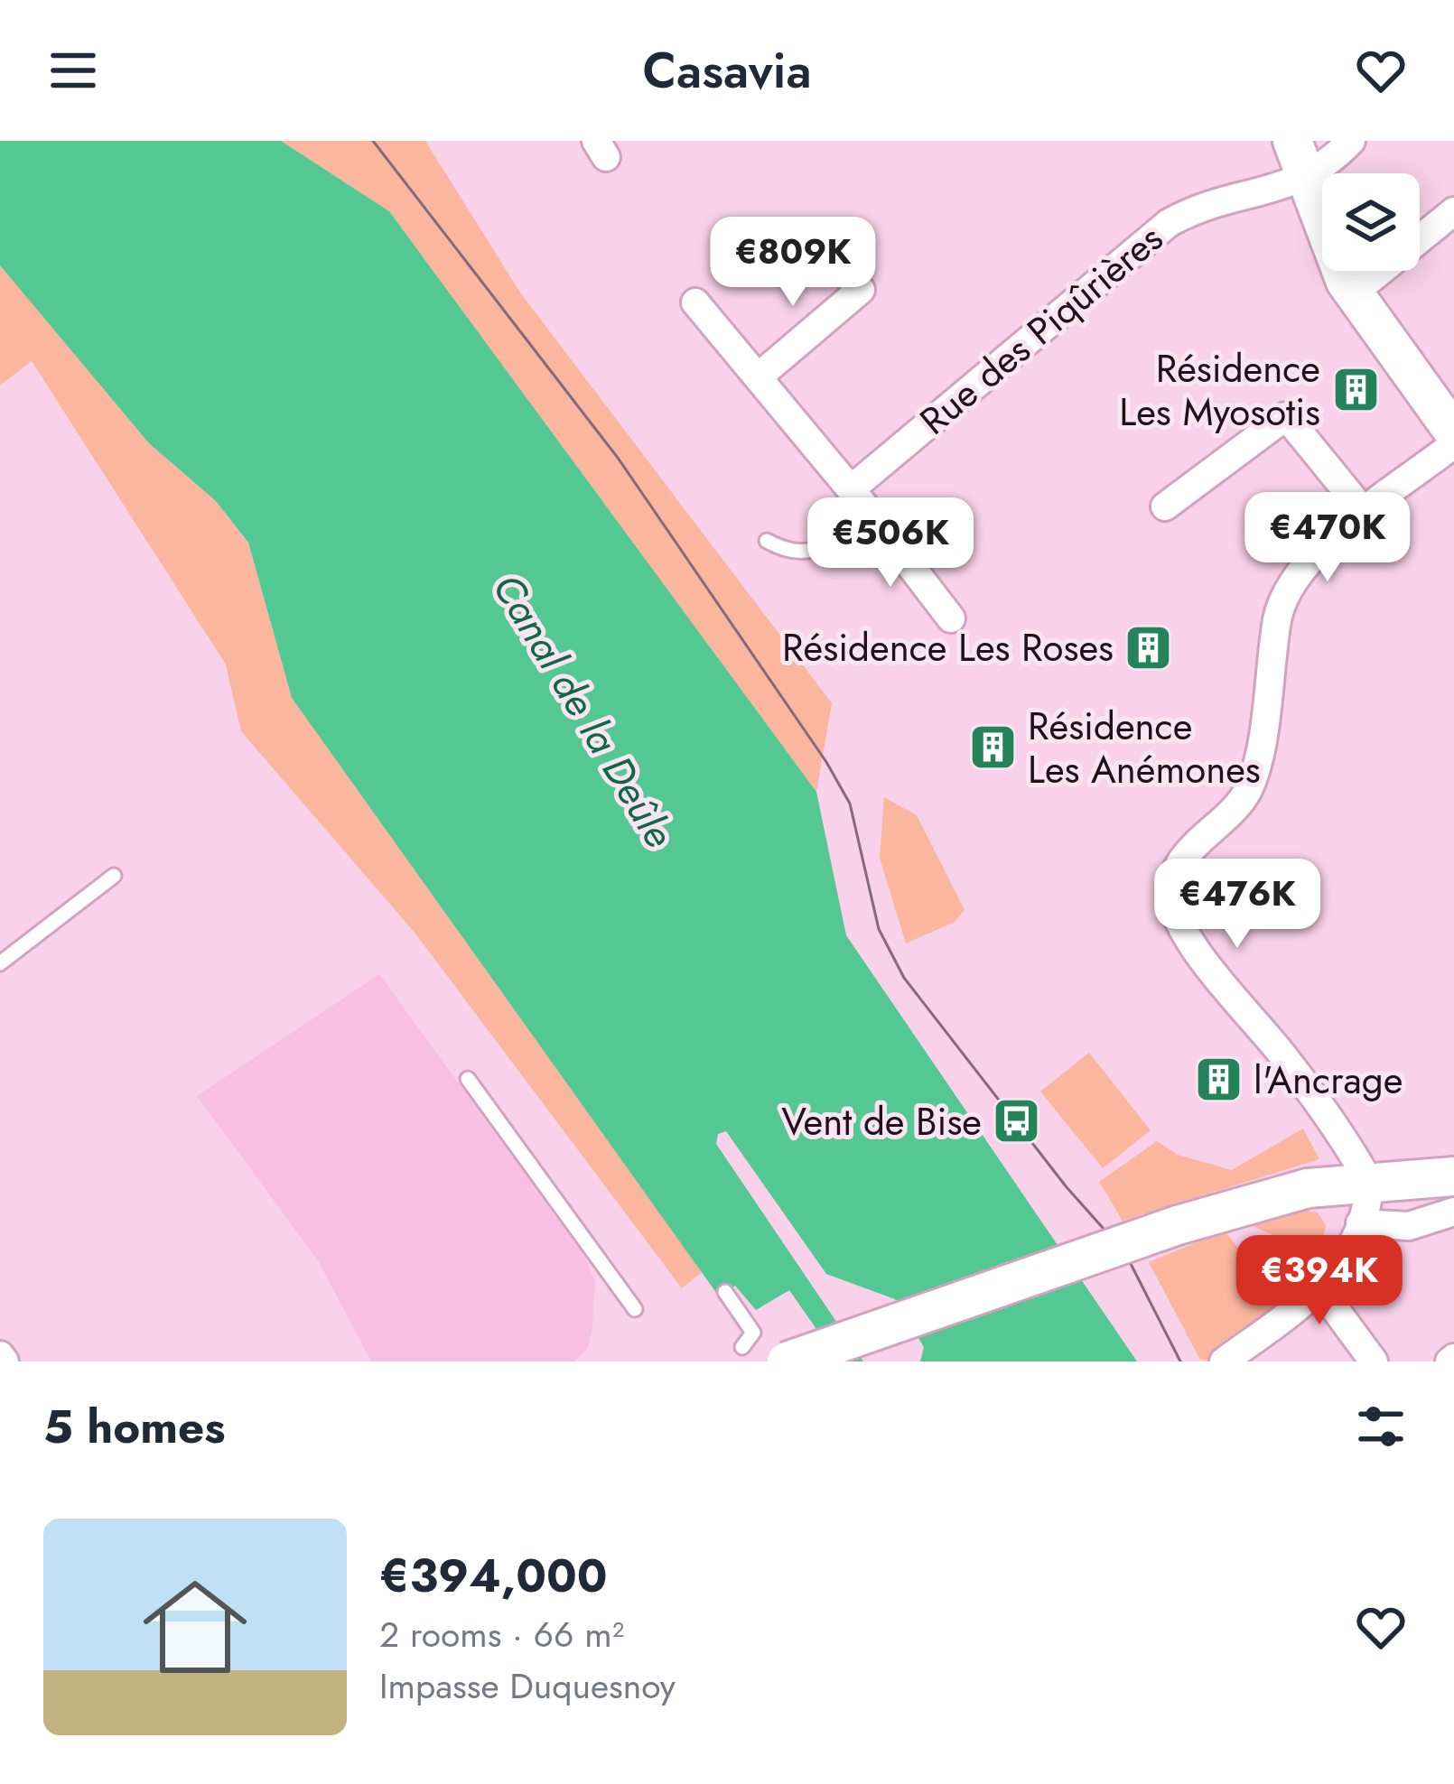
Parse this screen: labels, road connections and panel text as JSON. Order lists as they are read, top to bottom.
{
  "streets": {
    "street": ["Rue des Piqûrières"]
  },
  "water": ["Canal de la Deûle"],
  "places": {
    "building": [
      "Résidence Les Myosotis",
      "Résidence Les Roses",
      "Résidence Les Anémones",
      "l'Ancrage"
    ],
    "bus stop": ["Vent de Bise"]
  },
  "page": {
    "header": "Casavia",
    "price": [
      "€809K",
      "€470K",
      "€506K",
      "€476K",
      "€394K"
    ],
    "heading": "5 homes",
    "list": [
      {
        "name": "€394,000",
        "note": "2 rooms · 66 m² · Impasse Duquesnoy"
      }
    ]
  }
}
